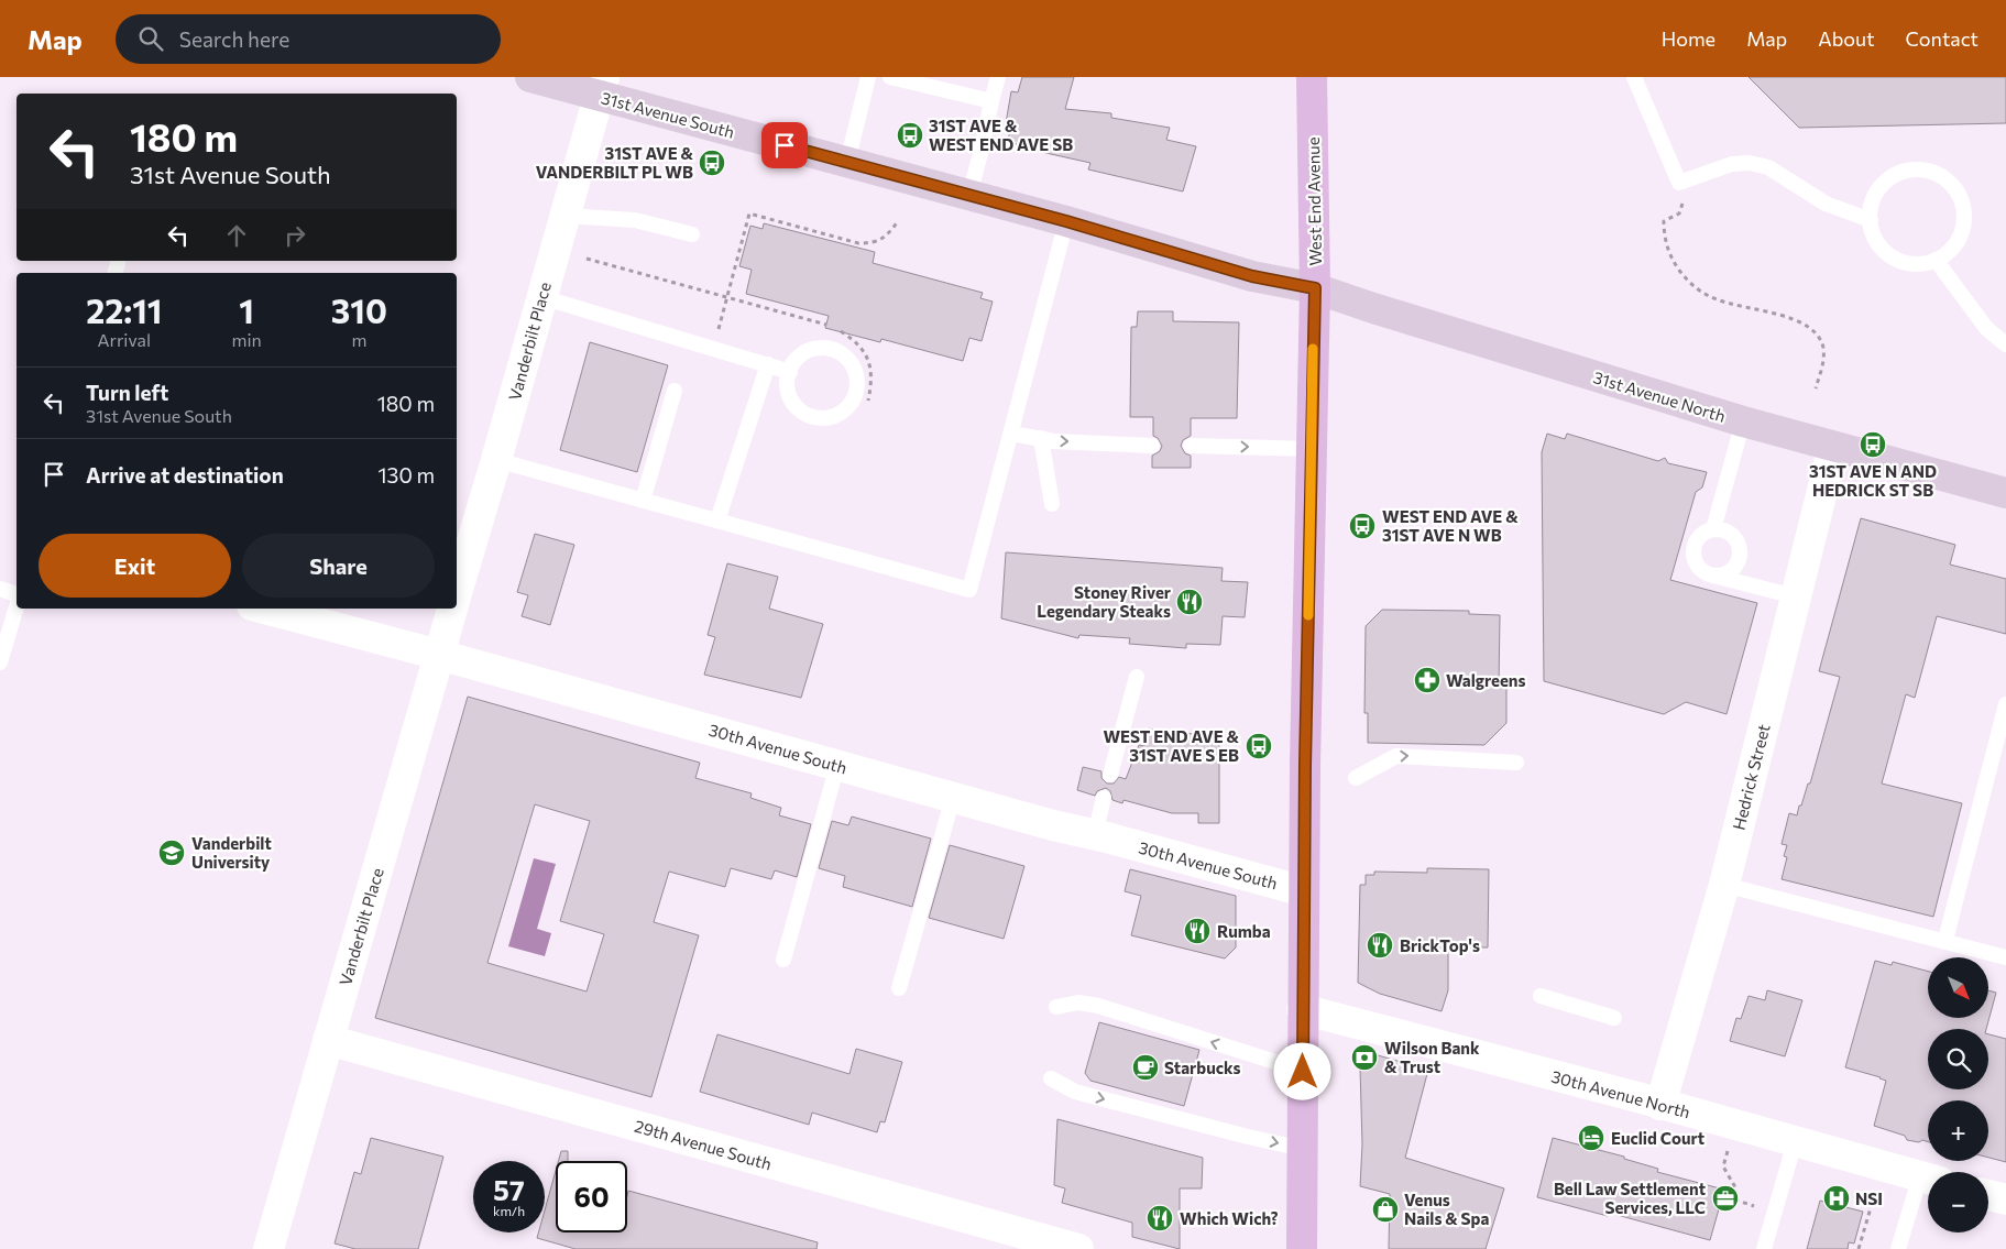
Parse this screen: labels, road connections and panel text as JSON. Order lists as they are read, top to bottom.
{
  "streets": {
    "main road": ["31st Avenue South", "West End Avenue", "31st Avenue North"],
    "street": [
      "Vanderbilt Place",
      "30th Avenue South",
      "Hedrick Street",
      "30th Avenue North",
      "29th Avenue South"
    ]
  },
  "crossings": [
    ["31st Avenue South", "West End Avenue"],
    ["31st Avenue South", "Vanderbilt Place"],
    ["31st Avenue South", "31st Avenue North"],
    ["West End Avenue", "31st Avenue North"],
    ["West End Avenue", "30th Avenue South"],
    ["West End Avenue", "30th Avenue North"],
    ["Vanderbilt Place", "30th Avenue South"],
    ["Vanderbilt Place", "29th Avenue South"],
    ["31st Avenue North", "Hedrick Street"],
    ["Hedrick Street", "30th Avenue North"]
  ],
  "places": {
    "bus stop": [
      "31ST AVE & WEST END AVE SB",
      "31ST AVE & VANDERBILT PL WB",
      "31ST AVE N AND HEDRICK ST SB",
      "WEST END AVE & 31ST AVE N WB",
      "WEST END AVE & 31ST AVE S EB"
    ],
    "restaurant": [
      "Stoney River Legendary Steaks",
      "Rumba",
      "BrickTop's",
      "Which Wich?"
    ],
    "pharmacy": ["Walgreens"],
    "school or university": ["Vanderbilt University"],
    "bank": ["Wilson Bank & Trust"],
    "cafe": ["Starbucks"],
    "hotel": ["Euclid Court"],
    "office": ["Bell Law Settlement Services, LLC"],
    "hospital": ["NSI"],
    "shop": ["Venus Nails & Spa"]
  },
  "north": "bottom right",
  "page": {
    "header": "Map",
    "search": "Search here",
    "nav": [
      "Home",
      "Map",
      "About",
      "Contact"
    ],
    "turn": ["180 m", "31st Avenue South"],
    "eta": [
      "22:11",
      "Arrival",
      "1",
      "min",
      "310",
      "m"
    ],
    "list": [
      {
        "name": "Turn left",
        "note": "31st Avenue South",
        "value": "180 m"
      },
      {
        "name": "Arrive at destination",
        "value": "130 m"
      }
    ],
    "buttons": ["Exit", "Share"],
    "map_buttons": ["+", "−"],
    "speed": "57 km/h",
    "limit": "60"
  }
}
